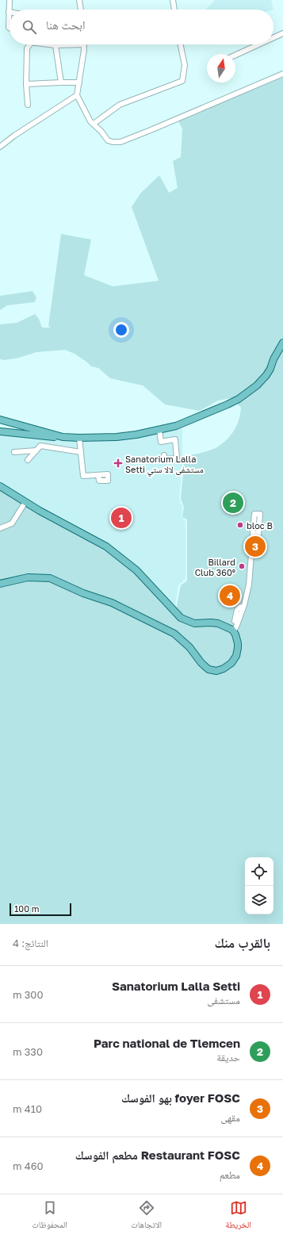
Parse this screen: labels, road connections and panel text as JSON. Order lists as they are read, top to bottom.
{
  "places": {
    "health": ["Sanatorium Lalla Setti مستشفى لالا ستي"],
    "other": ["bloc B", "Billard Club 360°"]
  },
  "scale_bar": "100 m",
  "north": "top",
  "page": {
    "search": "ابحث هنا",
    "pins": [
      "2",
      "1",
      "3",
      "4"
    ],
    "scale": "100 m",
    "heading": ["بالقرب منك", "النتائج: 4"],
    "list": [
      {
        "mark": "1",
        "name": "Sanatorium Lalla Setti",
        "note": "مستشفى",
        "value": "300 m"
      },
      {
        "mark": "2",
        "name": "Parc national de Tlemcen",
        "note": "حديقة",
        "value": "330 m"
      },
      {
        "mark": "3",
        "name": "foyer FOSC بهو الفوسك",
        "note": "مقهى",
        "value": "410 m"
      },
      {
        "mark": "4",
        "name": "Restaurant FOSC مطعم الفوسك",
        "note": "مطعم",
        "value": "460 m"
      }
    ],
    "nav": ["الخريطة", "الاتجاهات", "المحفوظات"]
  }
}
